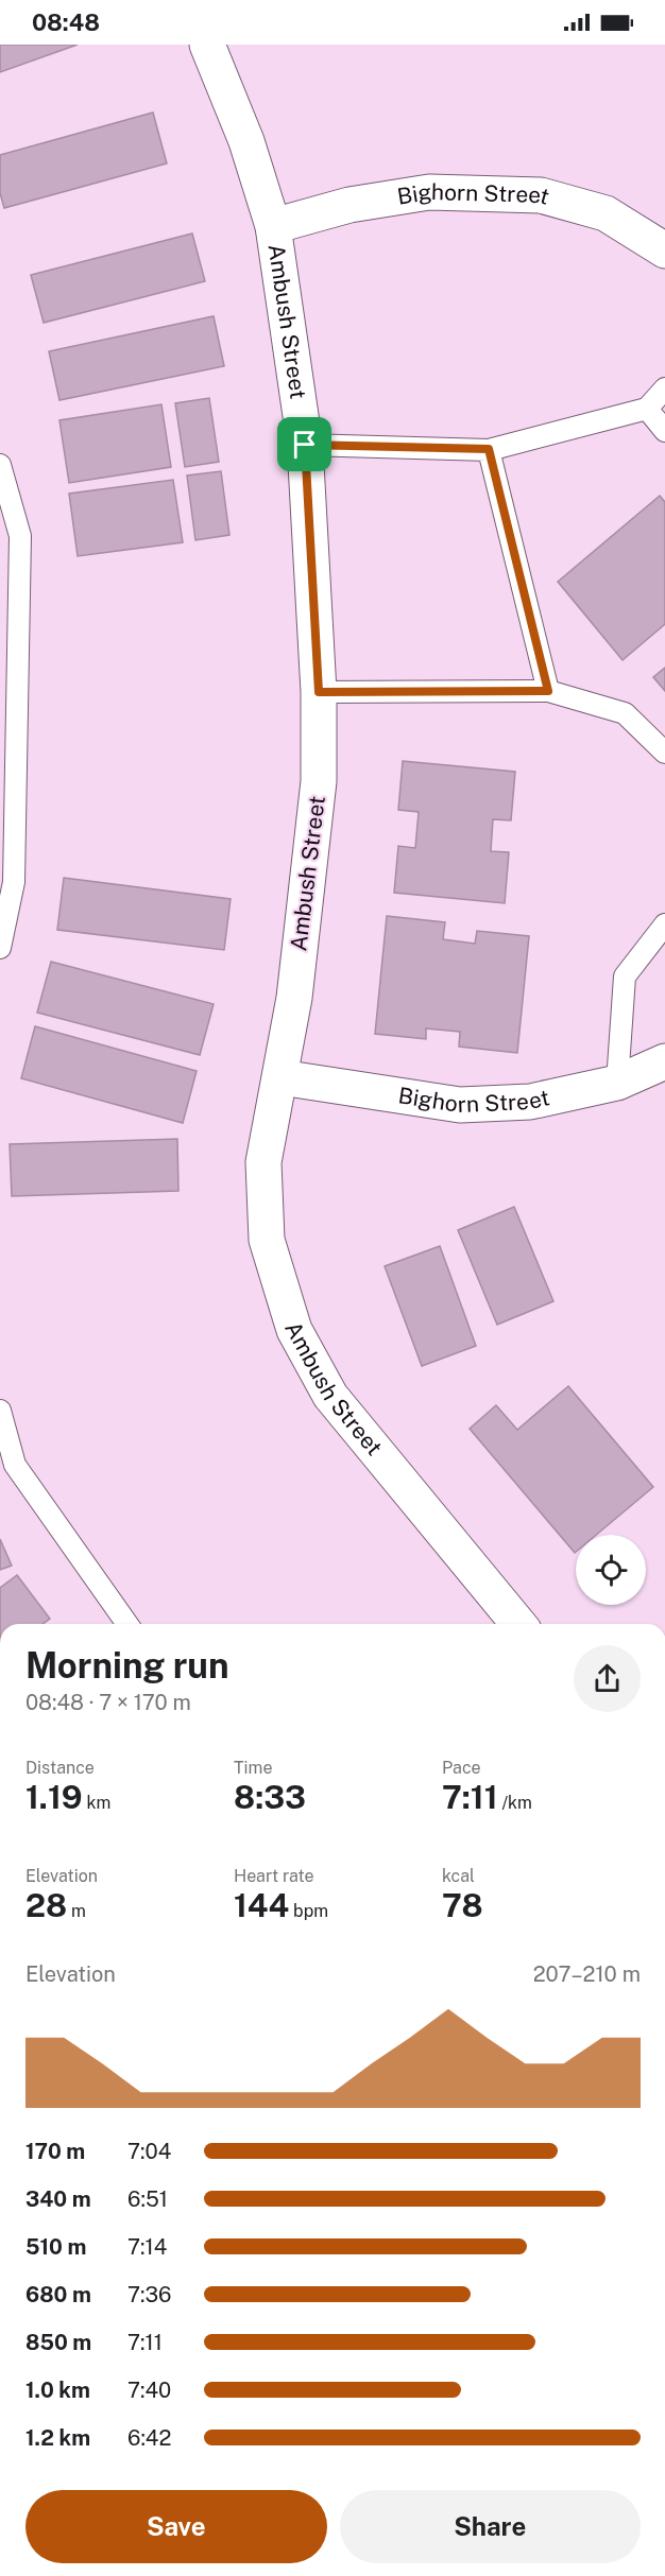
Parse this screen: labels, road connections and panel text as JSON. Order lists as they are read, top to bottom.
{
  "streets": {
    "street": ["Bighorn Street", "Ambush Street"]
  },
  "crossings": [
    ["Bighorn Street", "Ambush Street"]
  ],
  "page": {
    "status": "08:48",
    "heading": ["Morning run", "08:48 · 7 × 170 m"],
    "stats": [
      ["Distance", "1.19 km"],
      ["Time", "8:33"],
      ["Pace", "7:11 /km"],
      ["Elevation", "28 m"],
      ["Heart rate", "144 bpm"],
      ["kcal", "78"]
    ],
    "chart": ["Elevation", "207–210 m"],
    "list": [
      {
        "name": "170 m",
        "note": "7:04"
      },
      {
        "name": "340 m",
        "note": "6:51"
      },
      {
        "name": "510 m",
        "note": "7:14"
      },
      {
        "name": "680 m",
        "note": "7:36"
      },
      {
        "name": "850 m",
        "note": "7:11"
      },
      {
        "name": "1.0 km",
        "note": "7:40"
      },
      {
        "name": "1.2 km",
        "note": "6:42"
      }
    ],
    "buttons": ["Save", "Share"]
  }
}
